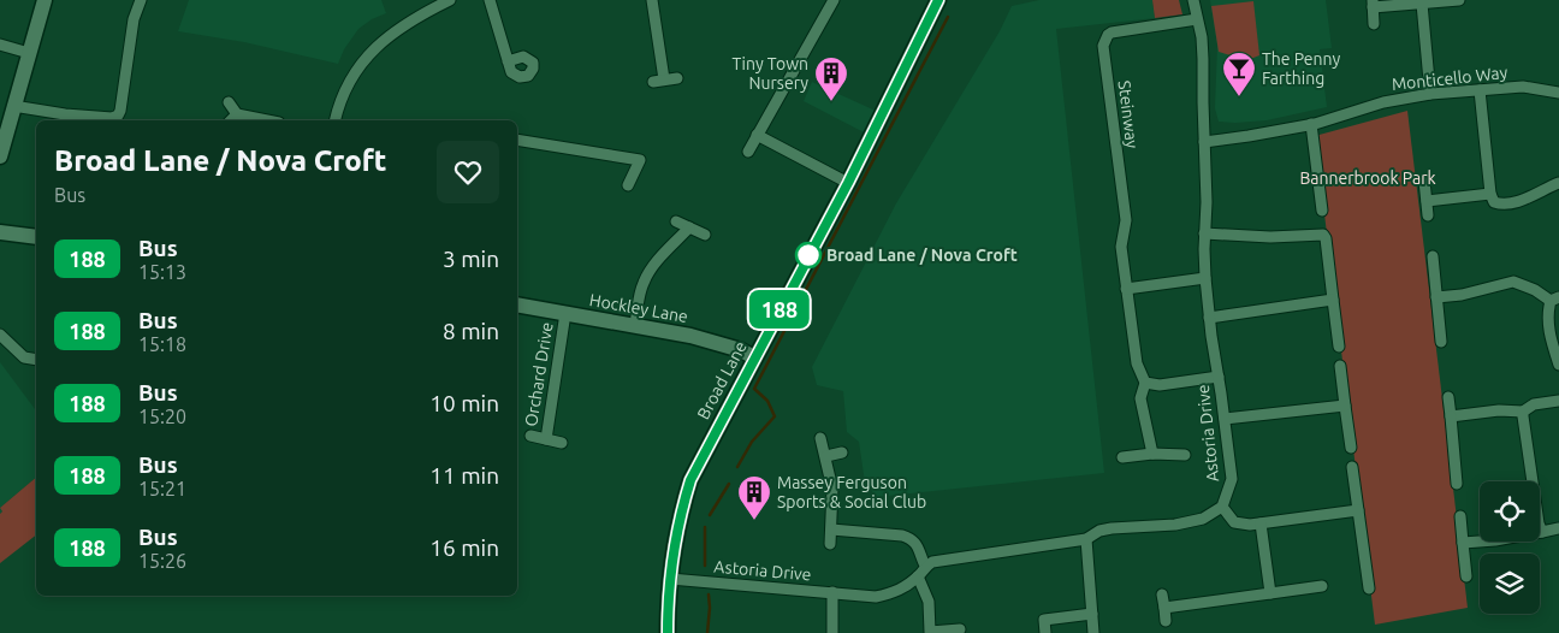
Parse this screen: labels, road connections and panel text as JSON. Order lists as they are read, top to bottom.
{
  "streets": {
    "street": [
      "Monticello Way",
      "Steinway",
      "Hockley Lane",
      "Orchard Drive",
      "Broad Lane",
      "Astoria Drive"
    ]
  },
  "crossings": [
    ["Monticello Way", "Astoria Drive"],
    ["Steinway", "Astoria Drive"],
    ["Hockley Lane", "Orchard Drive"],
    ["Hockley Lane", "Broad Lane"],
    ["Broad Lane", "Astoria Drive"]
  ],
  "parks": ["Bannerbrook Park"],
  "places": {
    "bar": ["The Penny Farthing"],
    "building": ["Tiny Town Nursery", "Massey Ferguson Sports & Social Club"],
    "other": ["Broad Lane / Nova Croft"]
  },
  "lines": ["bus line 188"],
  "page": {
    "on_map": "188",
    "heading": ["Broad Lane / Nova Croft", "Bus"],
    "list": [
      {
        "mark": "188",
        "name": "Bus",
        "note": "15:13",
        "value": "3 min"
      },
      {
        "mark": "188",
        "name": "Bus",
        "note": "15:18",
        "value": "8 min"
      },
      {
        "mark": "188",
        "name": "Bus",
        "note": "15:20",
        "value": "10 min"
      },
      {
        "mark": "188",
        "name": "Bus",
        "note": "15:21",
        "value": "11 min"
      },
      {
        "mark": "188",
        "name": "Bus",
        "note": "15:26",
        "value": "16 min"
      }
    ]
  }
}
